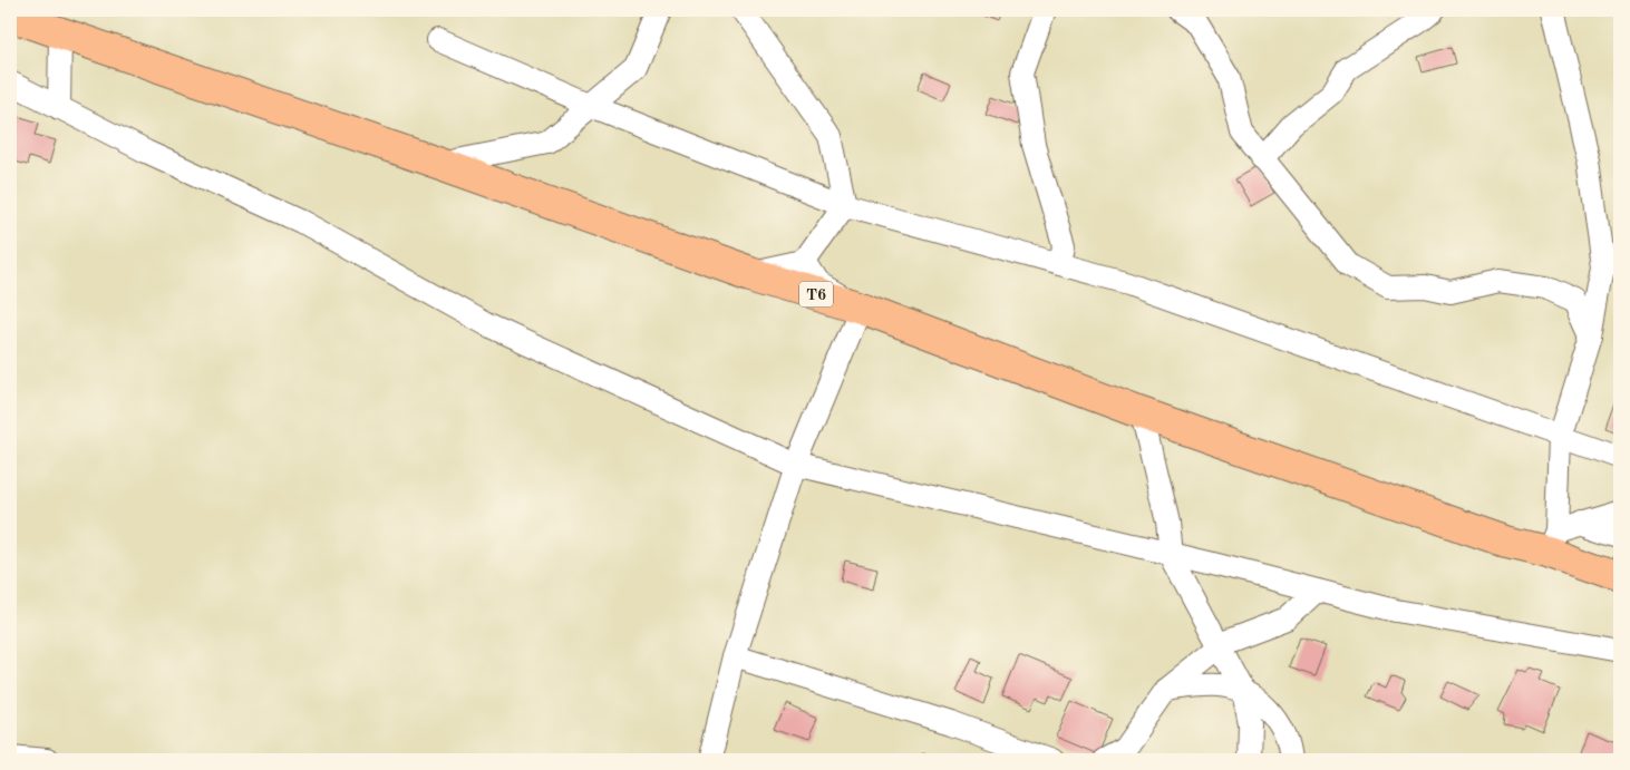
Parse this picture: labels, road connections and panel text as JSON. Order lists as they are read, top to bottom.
{
  "streets": {
    "highway": ["T6"]
  }
}
